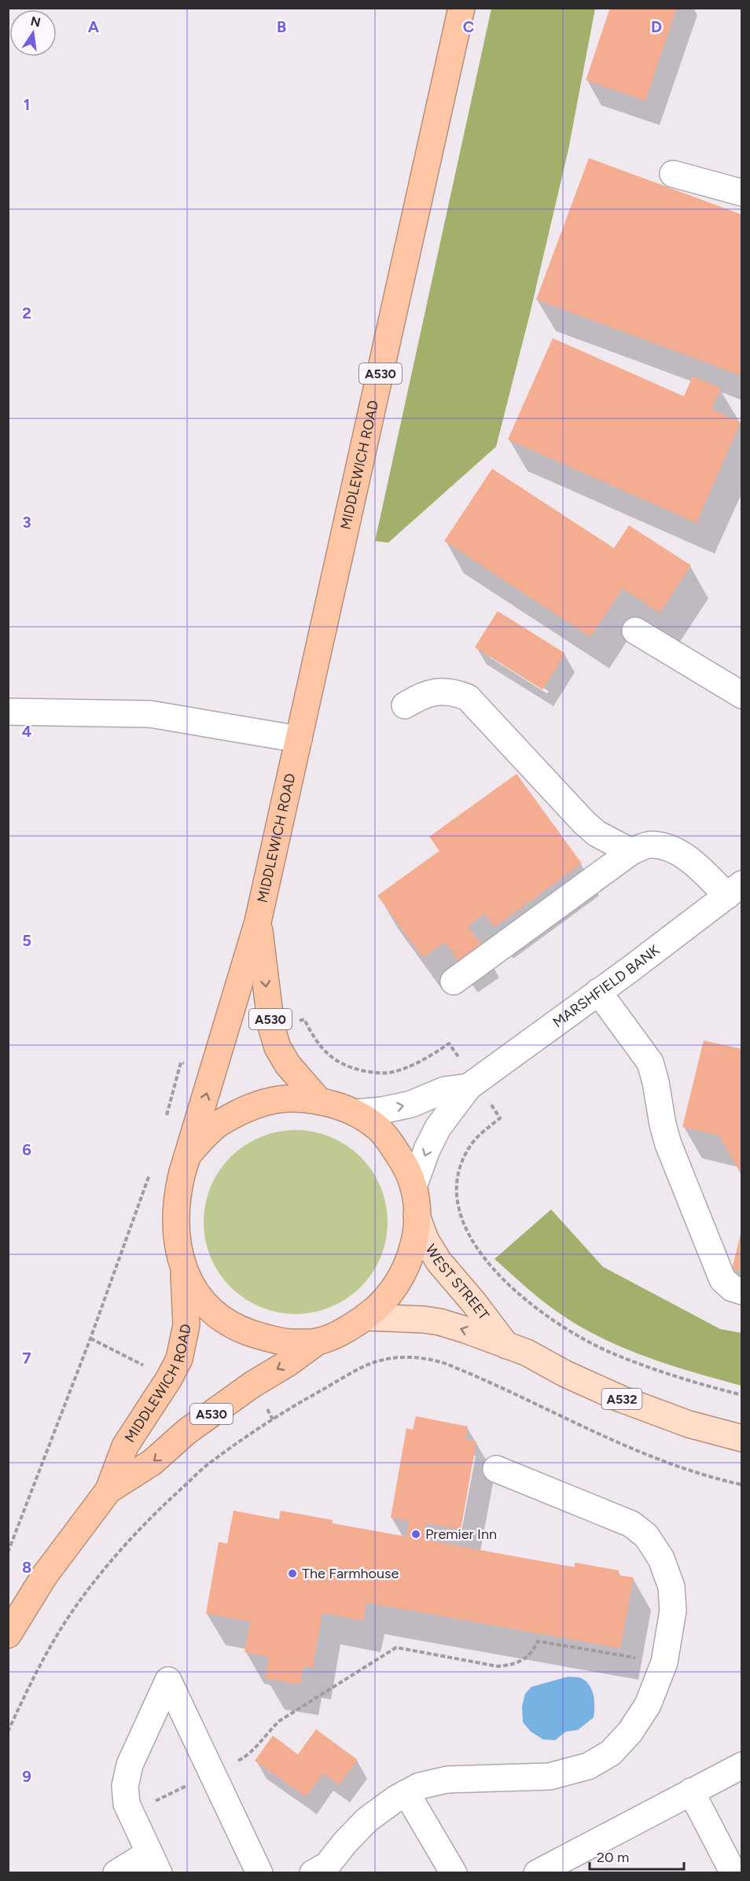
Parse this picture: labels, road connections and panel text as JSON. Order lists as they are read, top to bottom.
{
  "streets": {
    "highway": ["A530", "MIDDLEWICH ROAD"],
    "main road": ["WEST STREET", "A532"],
    "street": ["MARSHFIELD BANK"]
  },
  "places": ["Premier Inn", "The Farmhouse"],
  "scale_bar": "20 m",
  "north": "top",
  "grid": {
    "columns": [
      "A",
      "B",
      "C",
      "D"
    ],
    "rows": [
      "1",
      "2",
      "3",
      "4",
      "5",
      "6",
      "7",
      "8",
      "9"
    ]
  }
}
